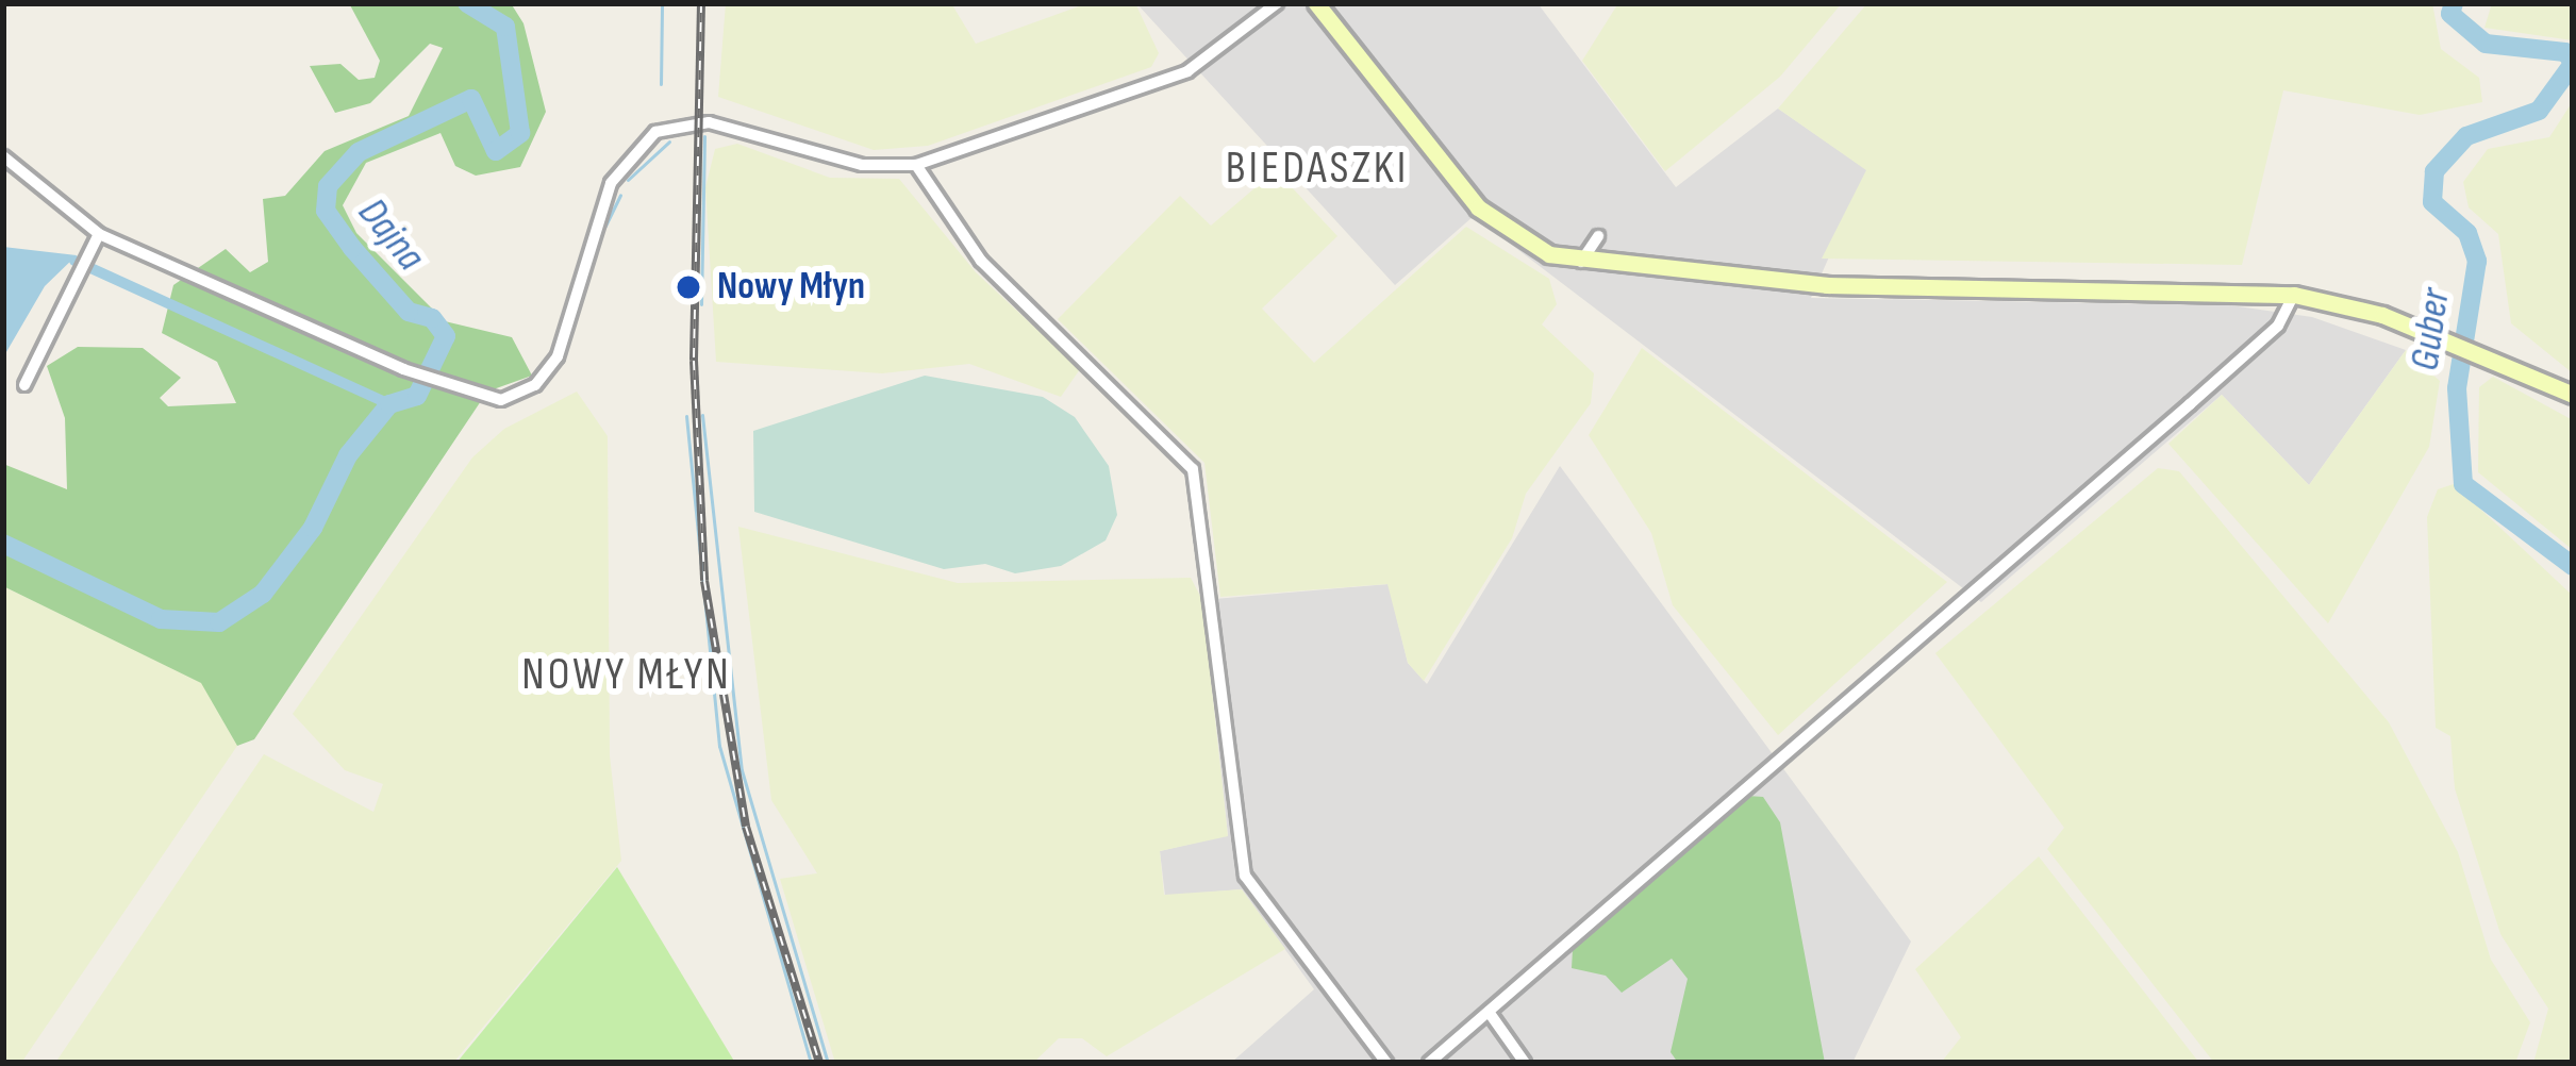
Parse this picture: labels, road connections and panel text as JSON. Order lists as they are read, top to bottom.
{
  "districts": ["BIEDASZKI", "NOWY MŁYN"],
  "water": ["Dajna", "Guber"],
  "places": ["Nowy Młyn"]
}
